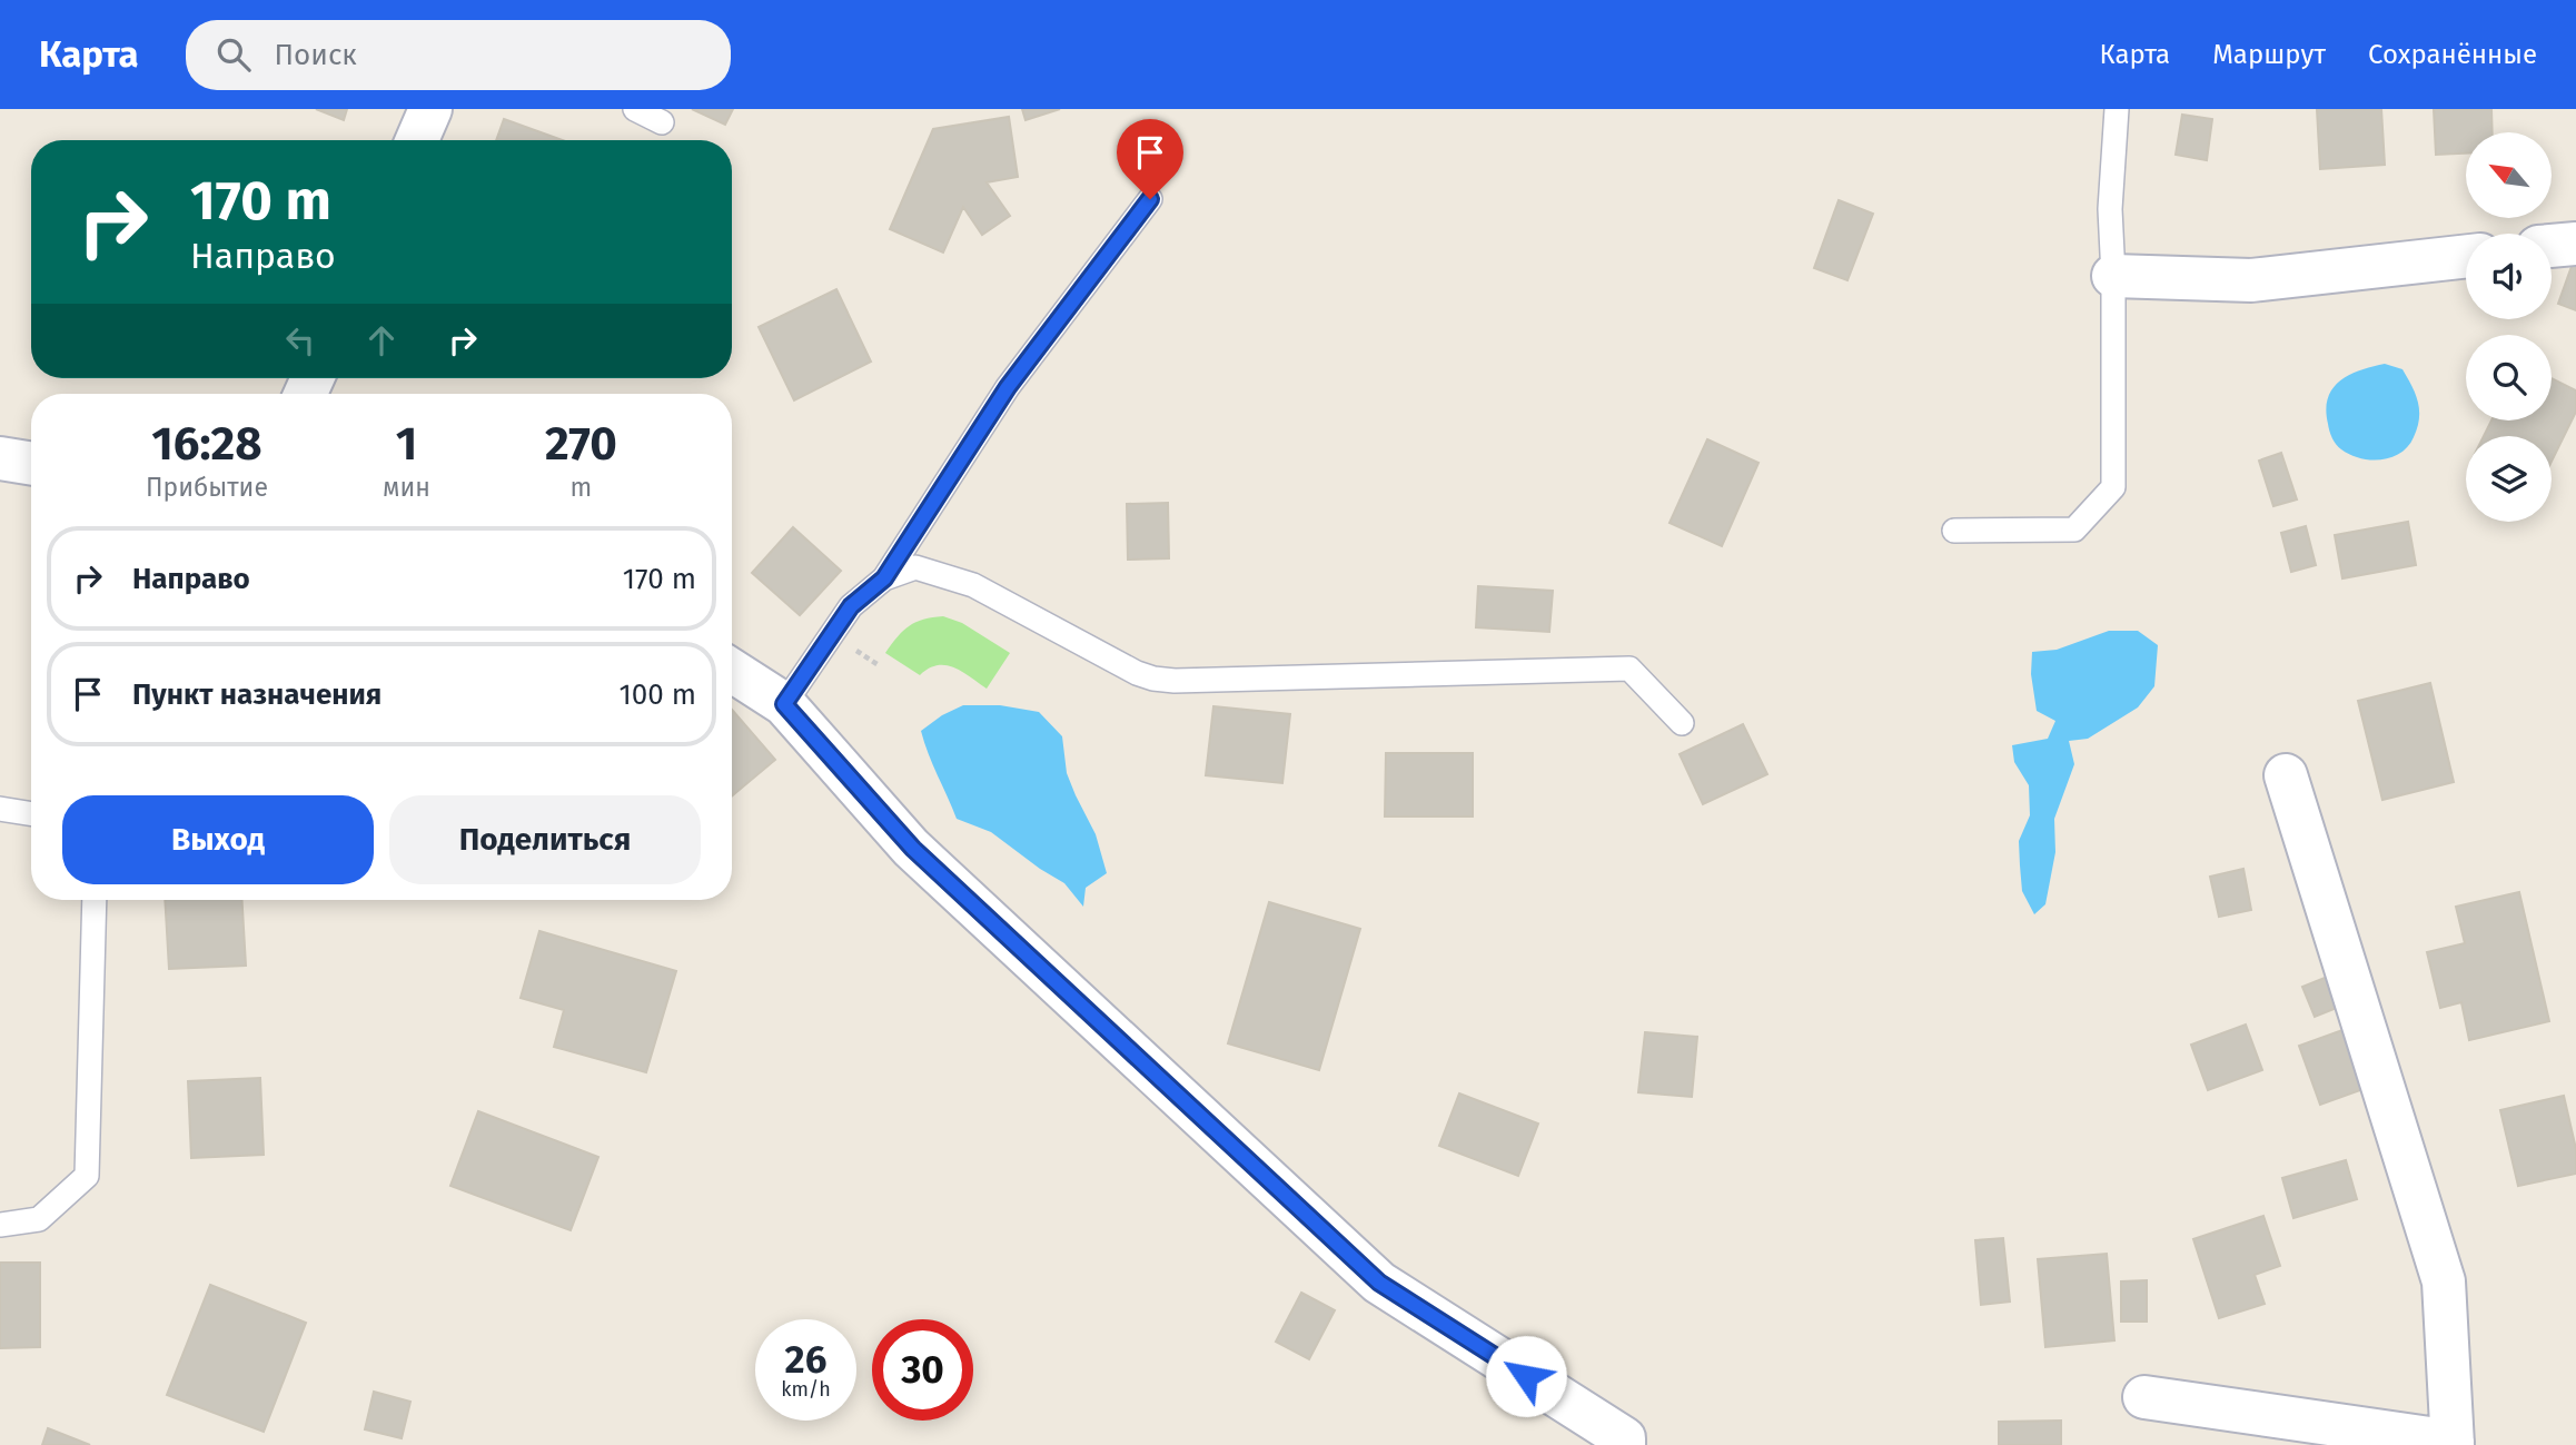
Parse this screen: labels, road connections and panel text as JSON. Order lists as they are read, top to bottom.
{
  "north": "top left",
  "page": {
    "header": "Карта",
    "search": "Поиск",
    "nav": ["Карта", "Маршрут", "Сохранённые"],
    "turn": ["170 m", "Направо"],
    "eta": [
      "16:28",
      "Прибытие",
      "1",
      "мин",
      "270",
      "m"
    ],
    "list": [
      {
        "name": "Направо",
        "value": "170 m"
      },
      {
        "name": "Пункт назначения",
        "value": "100 m"
      }
    ],
    "buttons": ["Выход", "Поделиться"],
    "speed": "26 km/h",
    "limit": "30"
  }
}
